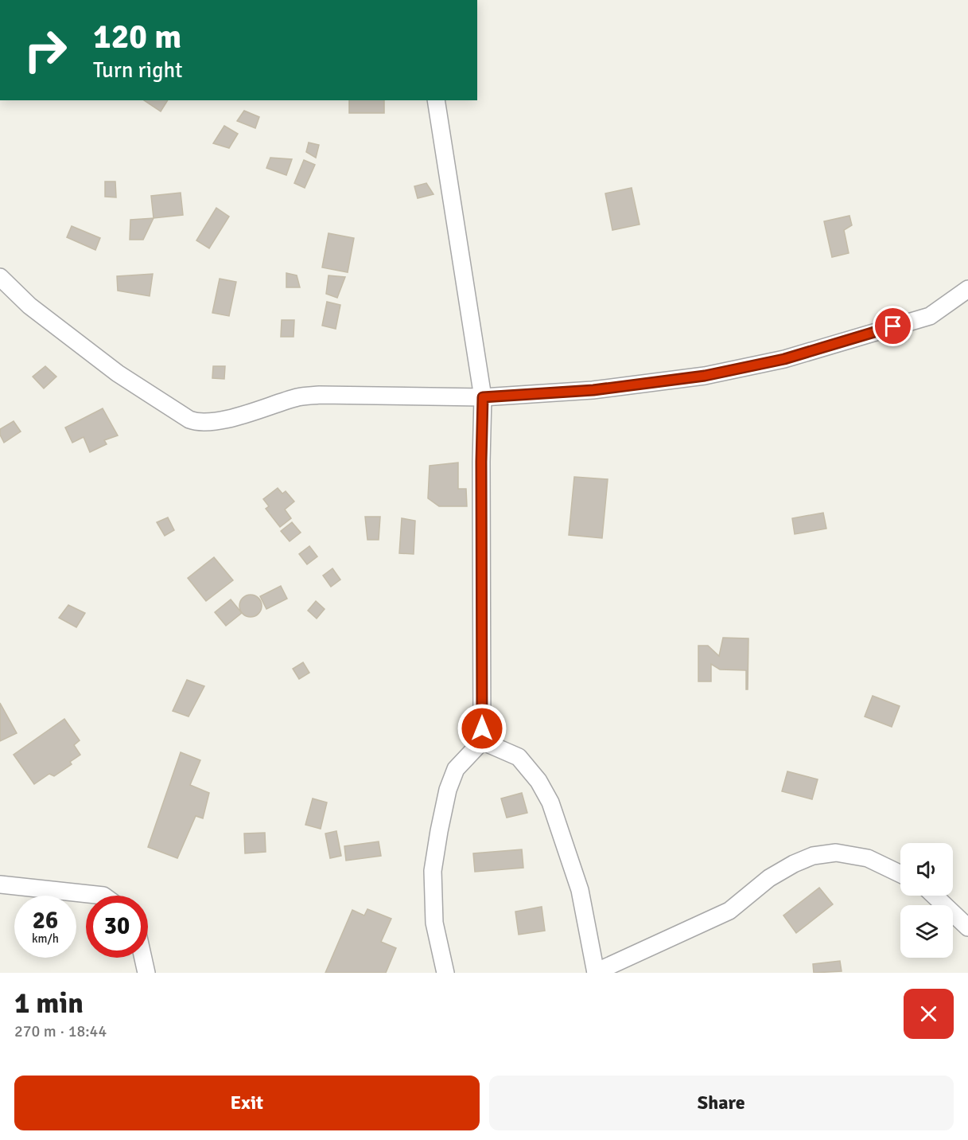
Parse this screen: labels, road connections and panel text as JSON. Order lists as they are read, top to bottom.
{
  "page": {
    "turn": ["120 m", "Turn right"],
    "speed": "26 km/h",
    "limit": "30",
    "heading": ["1 min", "270 m · 18:44"],
    "buttons": ["Exit", "Share"]
  }
}
